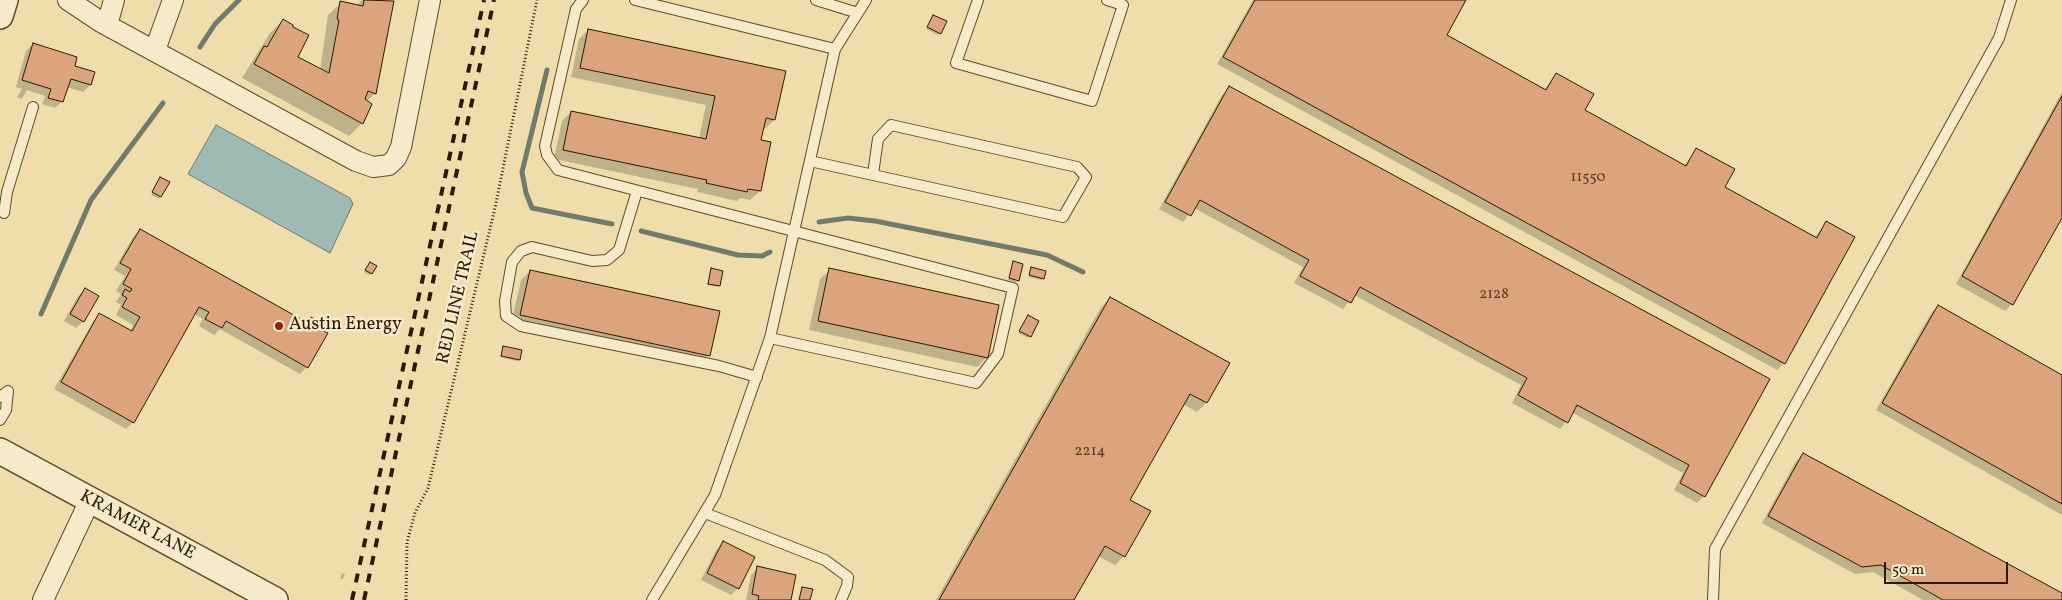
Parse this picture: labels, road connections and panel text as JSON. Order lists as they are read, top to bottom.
{
  "streets": {
    "street": ["KRAMER LANE"],
    "path": ["RED LINE TRAIL"]
  },
  "places": ["Austin Energy"],
  "house_numbers": ["11550", "2128", "2214"],
  "scale_bar": "50 m"
}
